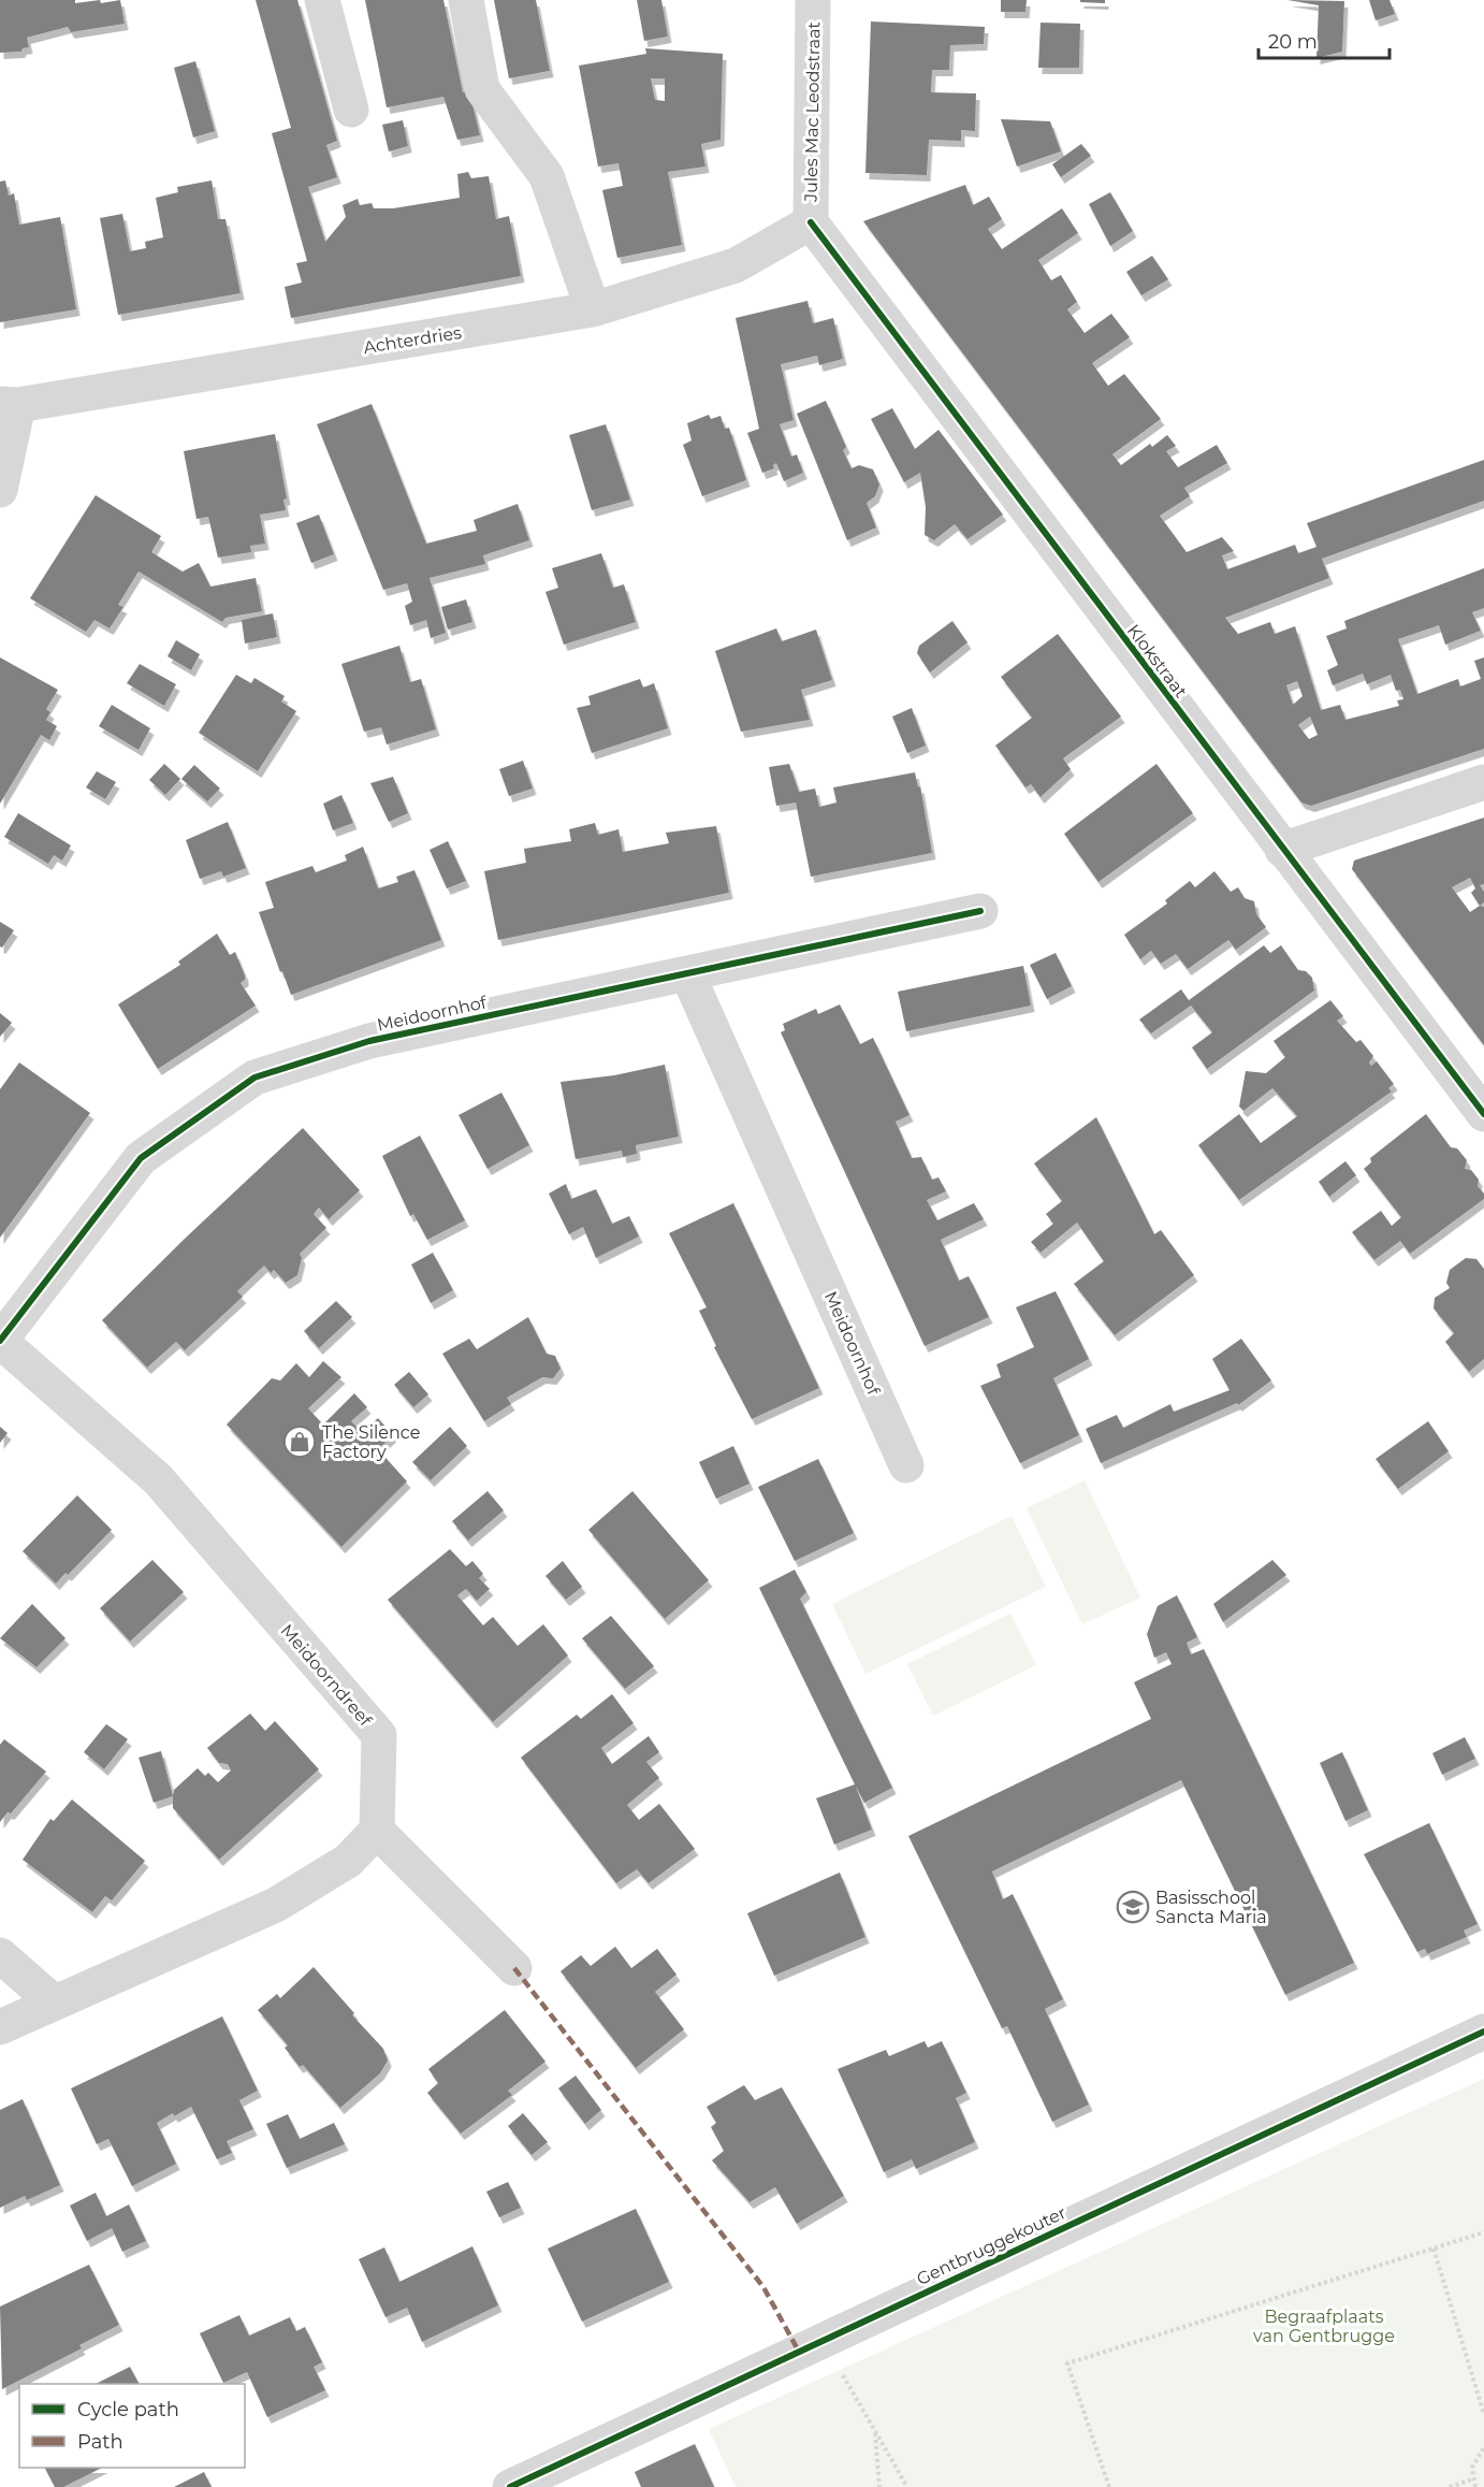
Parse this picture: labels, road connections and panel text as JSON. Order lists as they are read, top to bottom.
{
  "streets": {
    "street": [
      "Jules Mac Leodstraat",
      "Achterdries",
      "Klokstraat",
      "Meidoornhof",
      "Meidoorndreef",
      "Gentbruggekouter"
    ]
  },
  "crossings": [
    ["Jules Mac Leodstraat", "Achterdries"],
    ["Jules Mac Leodstraat", "Klokstraat"],
    ["Achterdries", "Klokstraat"],
    ["Meidoornhof", "Meidoorndreef"]
  ],
  "parks": ["Begraafplaats van Gentbrugge"],
  "places": {
    "shop": ["The Silence Factory"],
    "school or university": ["Basisschool Sancta Maria"]
  },
  "legend": ["Cycle path", "Path"],
  "scale_bar": "20 m"
}
